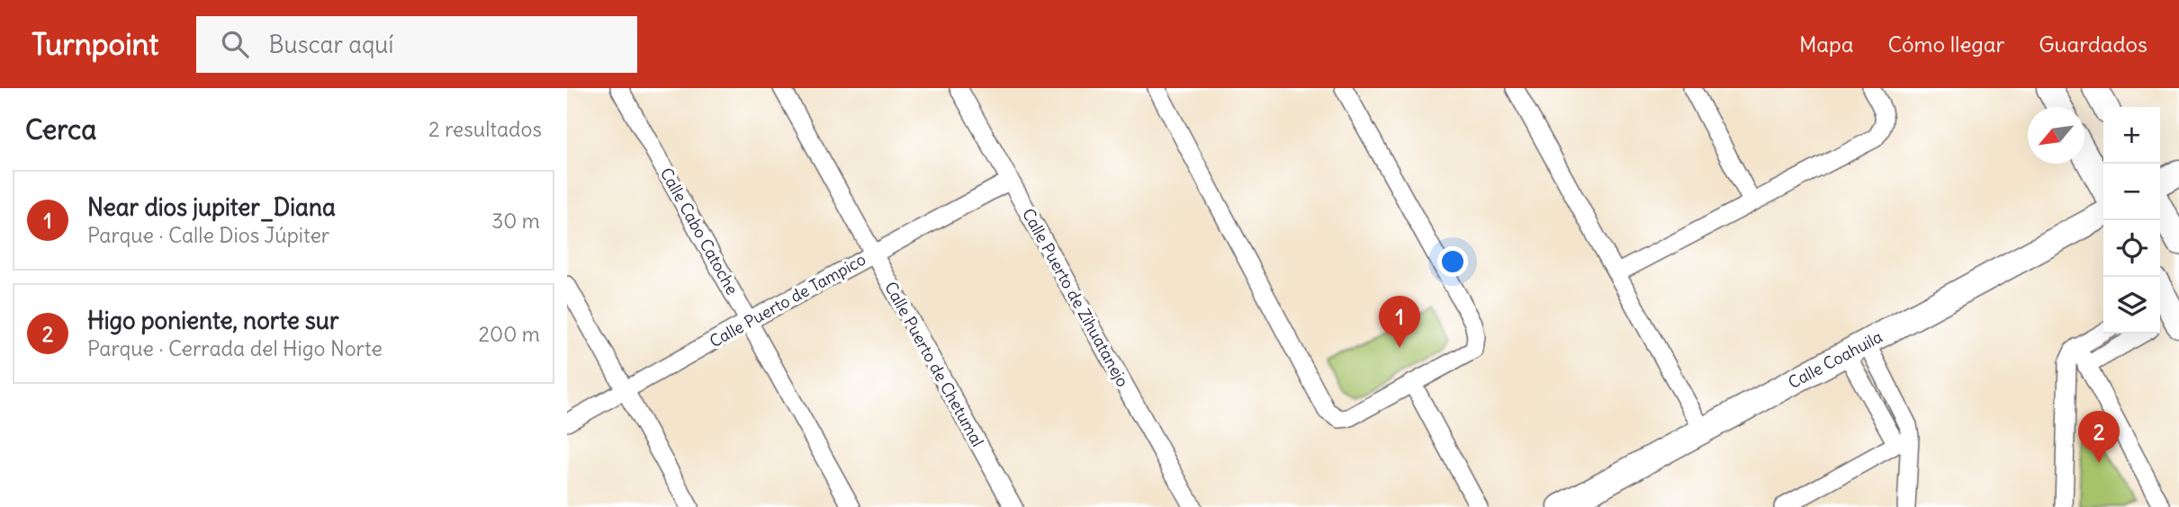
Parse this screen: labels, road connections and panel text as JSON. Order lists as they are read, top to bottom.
{
  "streets": {
    "street": [
      "Calle Cabo Catoche",
      "Calle Puerto de Zihuatanejo",
      "Calle Puerto de Tampico",
      "Calle Coahuila",
      "Calle Puerto de Chetumal"
    ]
  },
  "crossings": [
    ["Calle Cabo Catoche", "Calle Puerto de Tampico"],
    ["Calle Puerto de Zihuatanejo", "Calle Puerto de Tampico"],
    ["Calle Puerto de Tampico", "Calle Puerto de Chetumal"]
  ],
  "north": "bottom left",
  "page": {
    "header": "Turnpoint",
    "search": "Buscar aquí",
    "nav": ["Mapa", "Cómo llegar", "Guardados"],
    "heading": ["Cerca", "2 resultados"],
    "map_buttons": ["+", "−"],
    "list": [
      {
        "mark": "1",
        "name": "Near dios jupiter_Diana",
        "note": "Parque · Calle Dios Júpiter",
        "value": "30 m"
      },
      {
        "mark": "2",
        "name": "Higo poniente, norte sur",
        "note": "Parque · Cerrada del Higo Norte",
        "value": "200 m"
      }
    ],
    "pins": ["1", "2"]
  }
}
